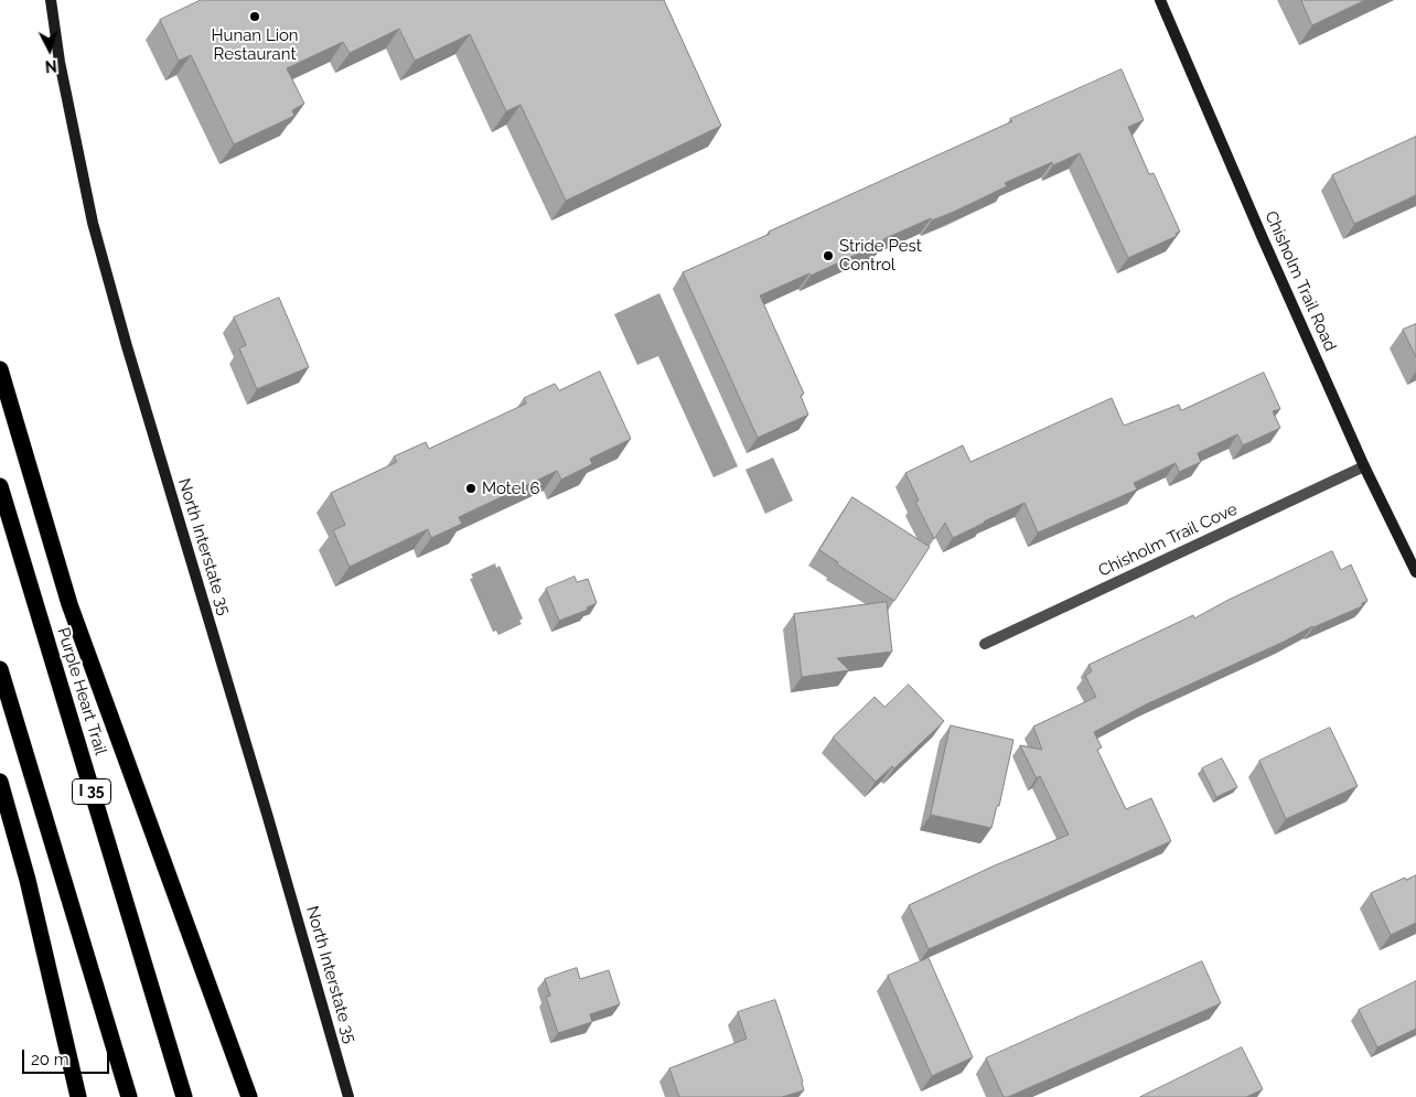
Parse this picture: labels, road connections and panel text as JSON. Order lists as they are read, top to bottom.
{
  "streets": {
    "highway": ["Purple Heart Trail", "I 35"],
    "main road": ["Chisholm Trail Road", "North Interstate 35"],
    "street": ["Chisholm Trail Cove"]
  },
  "crossings": [
    ["Chisholm Trail Road", "Chisholm Trail Cove"]
  ],
  "places": ["Hunan Lion Restaurant", "Stride Pest Control", "Motel 6"],
  "scale_bar": "20 m",
  "north": "bottom"
}
